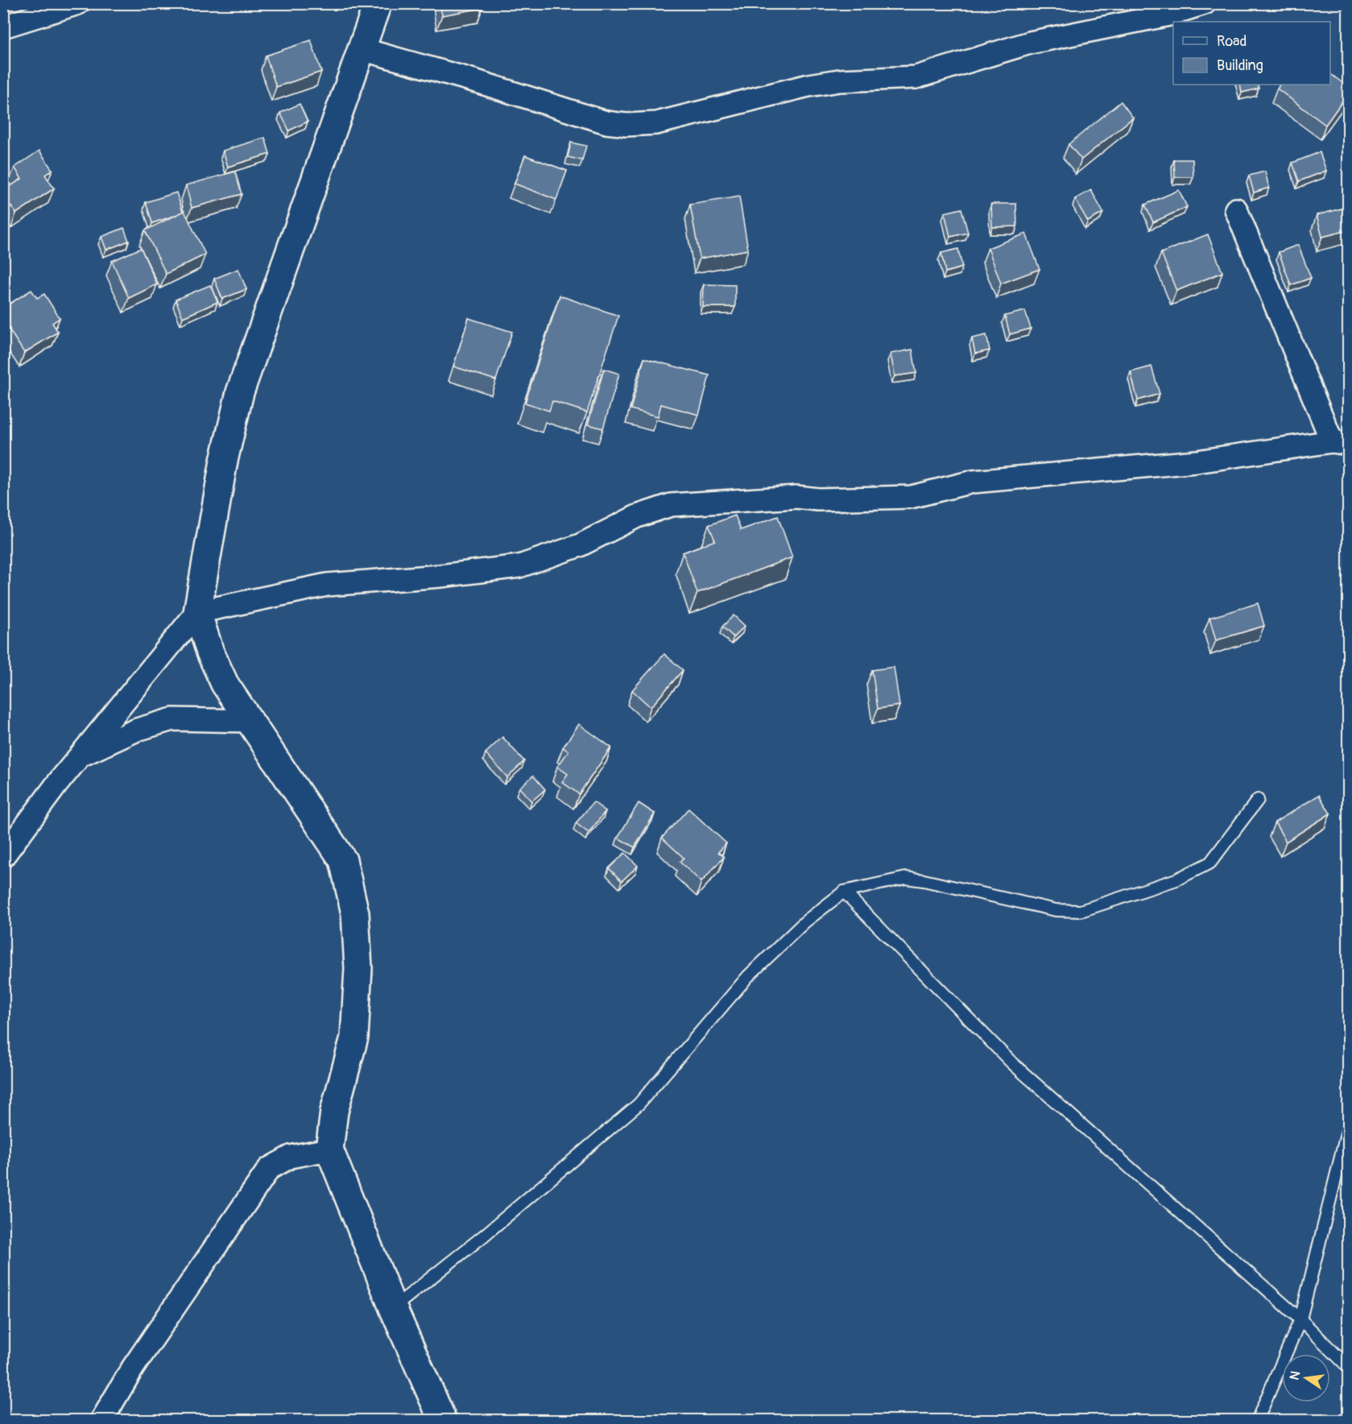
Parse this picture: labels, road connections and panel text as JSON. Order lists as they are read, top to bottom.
{
  "legend": ["Road", "Building"],
  "north": "left"
}
